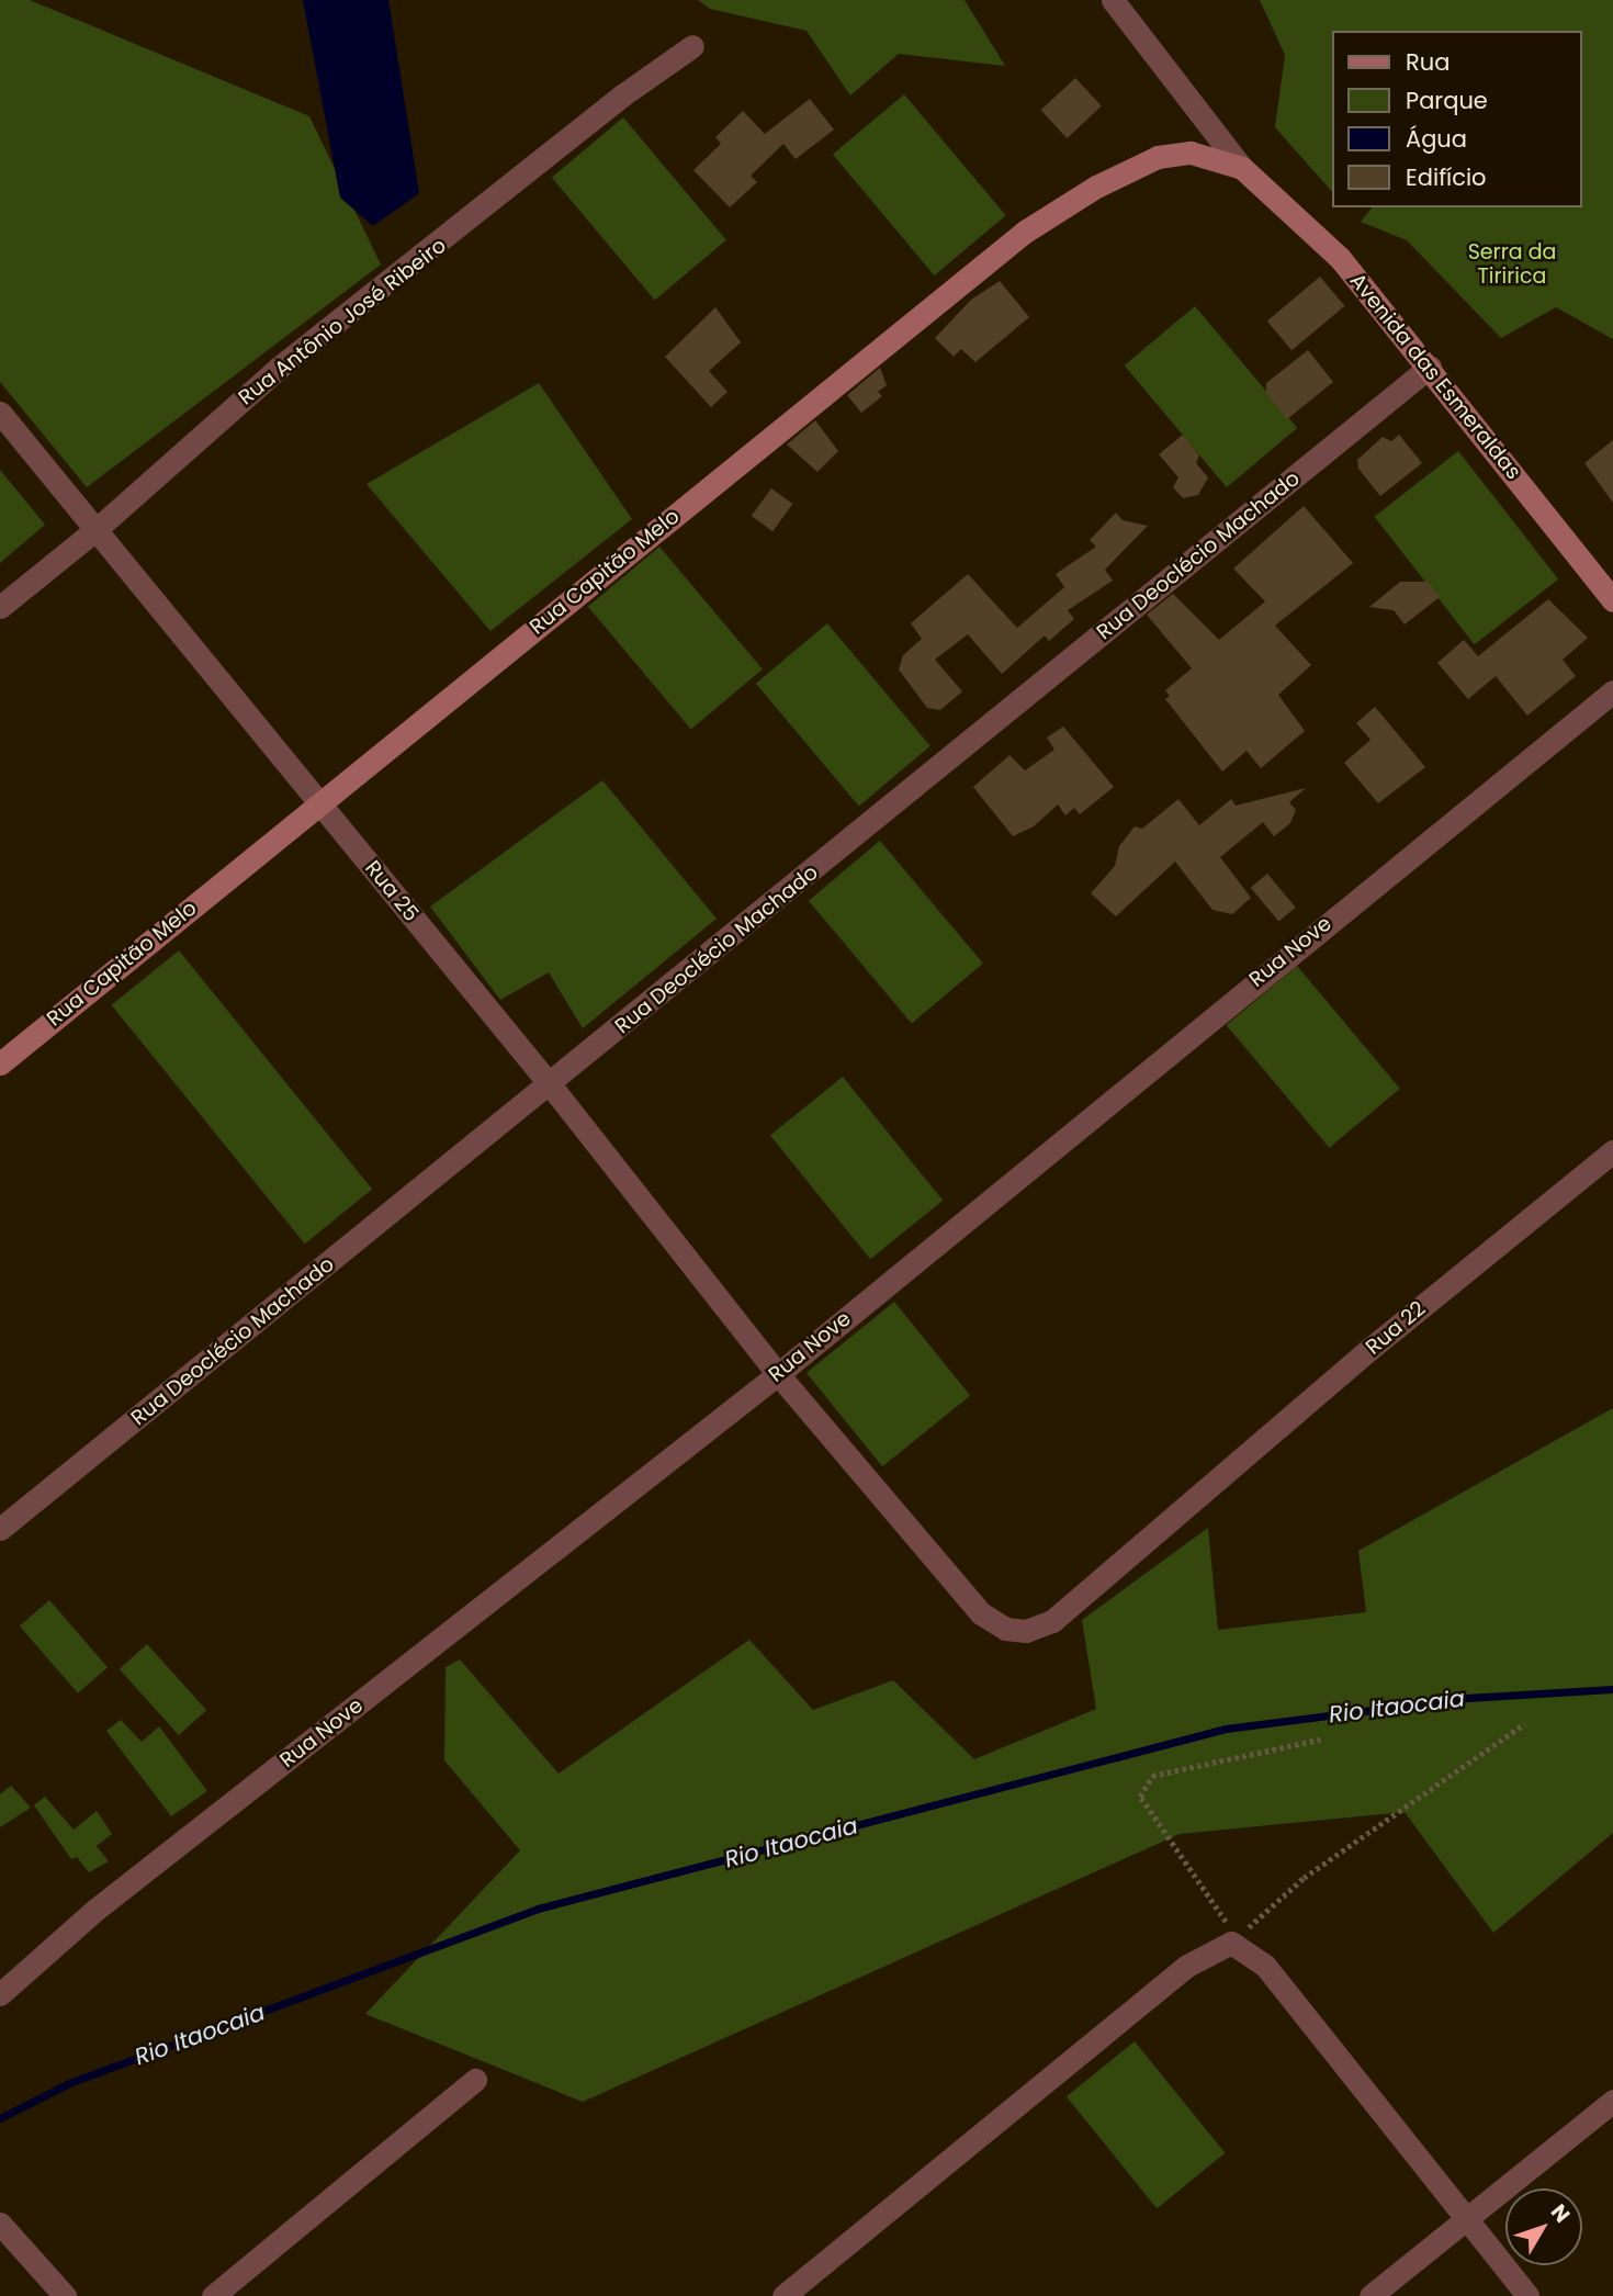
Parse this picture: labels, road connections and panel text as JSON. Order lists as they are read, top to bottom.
{
  "streets": {
    "main road": ["Avenida das Esmeraldas", "Rua Capitão Melo"],
    "street": [
      "Rua Antônio José Ribeiro",
      "Rua Deoclécio Machado",
      "Rua 25",
      "Rua Nove",
      "Rua 22"
    ]
  },
  "crossings": [
    ["Rua Antônio José Ribeiro", "Rua 25"],
    ["Avenida das Esmeraldas", "Rua Deoclécio Machado"],
    ["Avenida das Esmeraldas", "Rua Capitão Melo"],
    ["Rua Deoclécio Machado", "Rua 25"],
    ["Rua Capitão Melo", "Rua 25"],
    ["Rua 25", "Rua Nove"],
    ["Rua 25", "Rua 22"],
    ["Rua Nove", "Rua 22"]
  ],
  "water": ["Rio Itaocaia"],
  "parks": ["Serra da Tiririca"],
  "legend": [
    "Rua",
    "Parque",
    "Água",
    "Edifício"
  ],
  "north": "top right"
}
